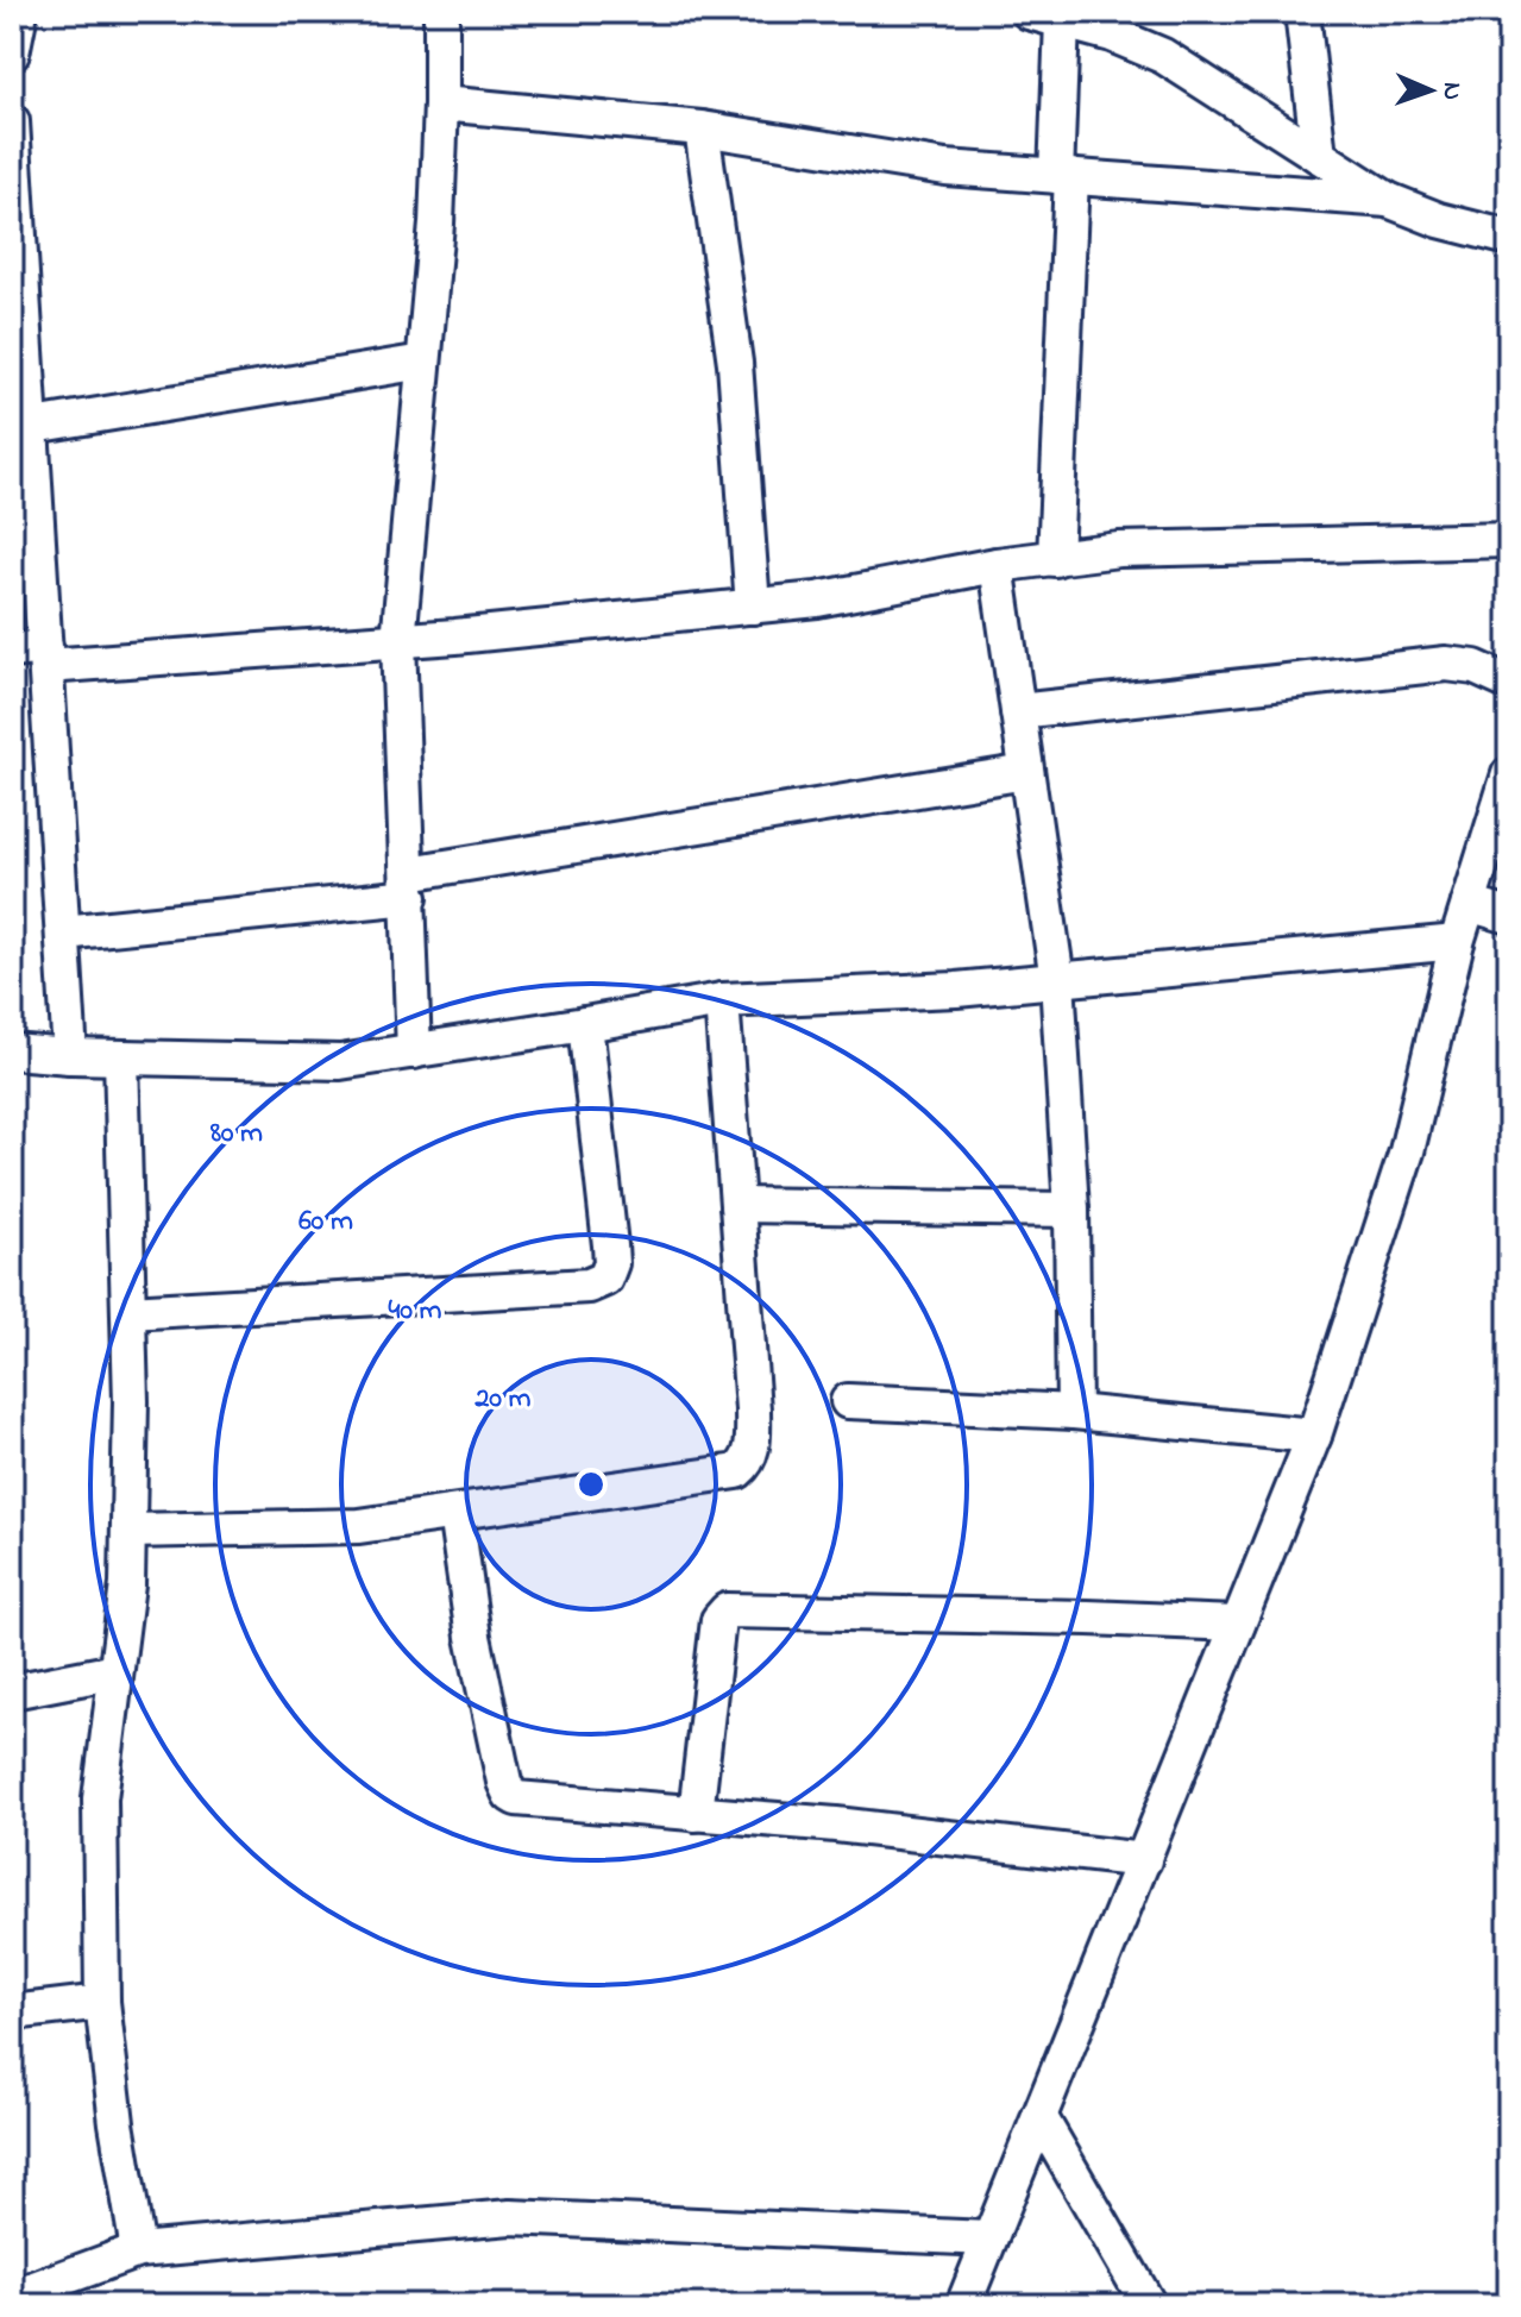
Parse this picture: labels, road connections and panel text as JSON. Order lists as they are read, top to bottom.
{
  "north": "right",
  "rings": [
    "80 m",
    "60 m",
    "40 m",
    "20 m"
  ]
}
